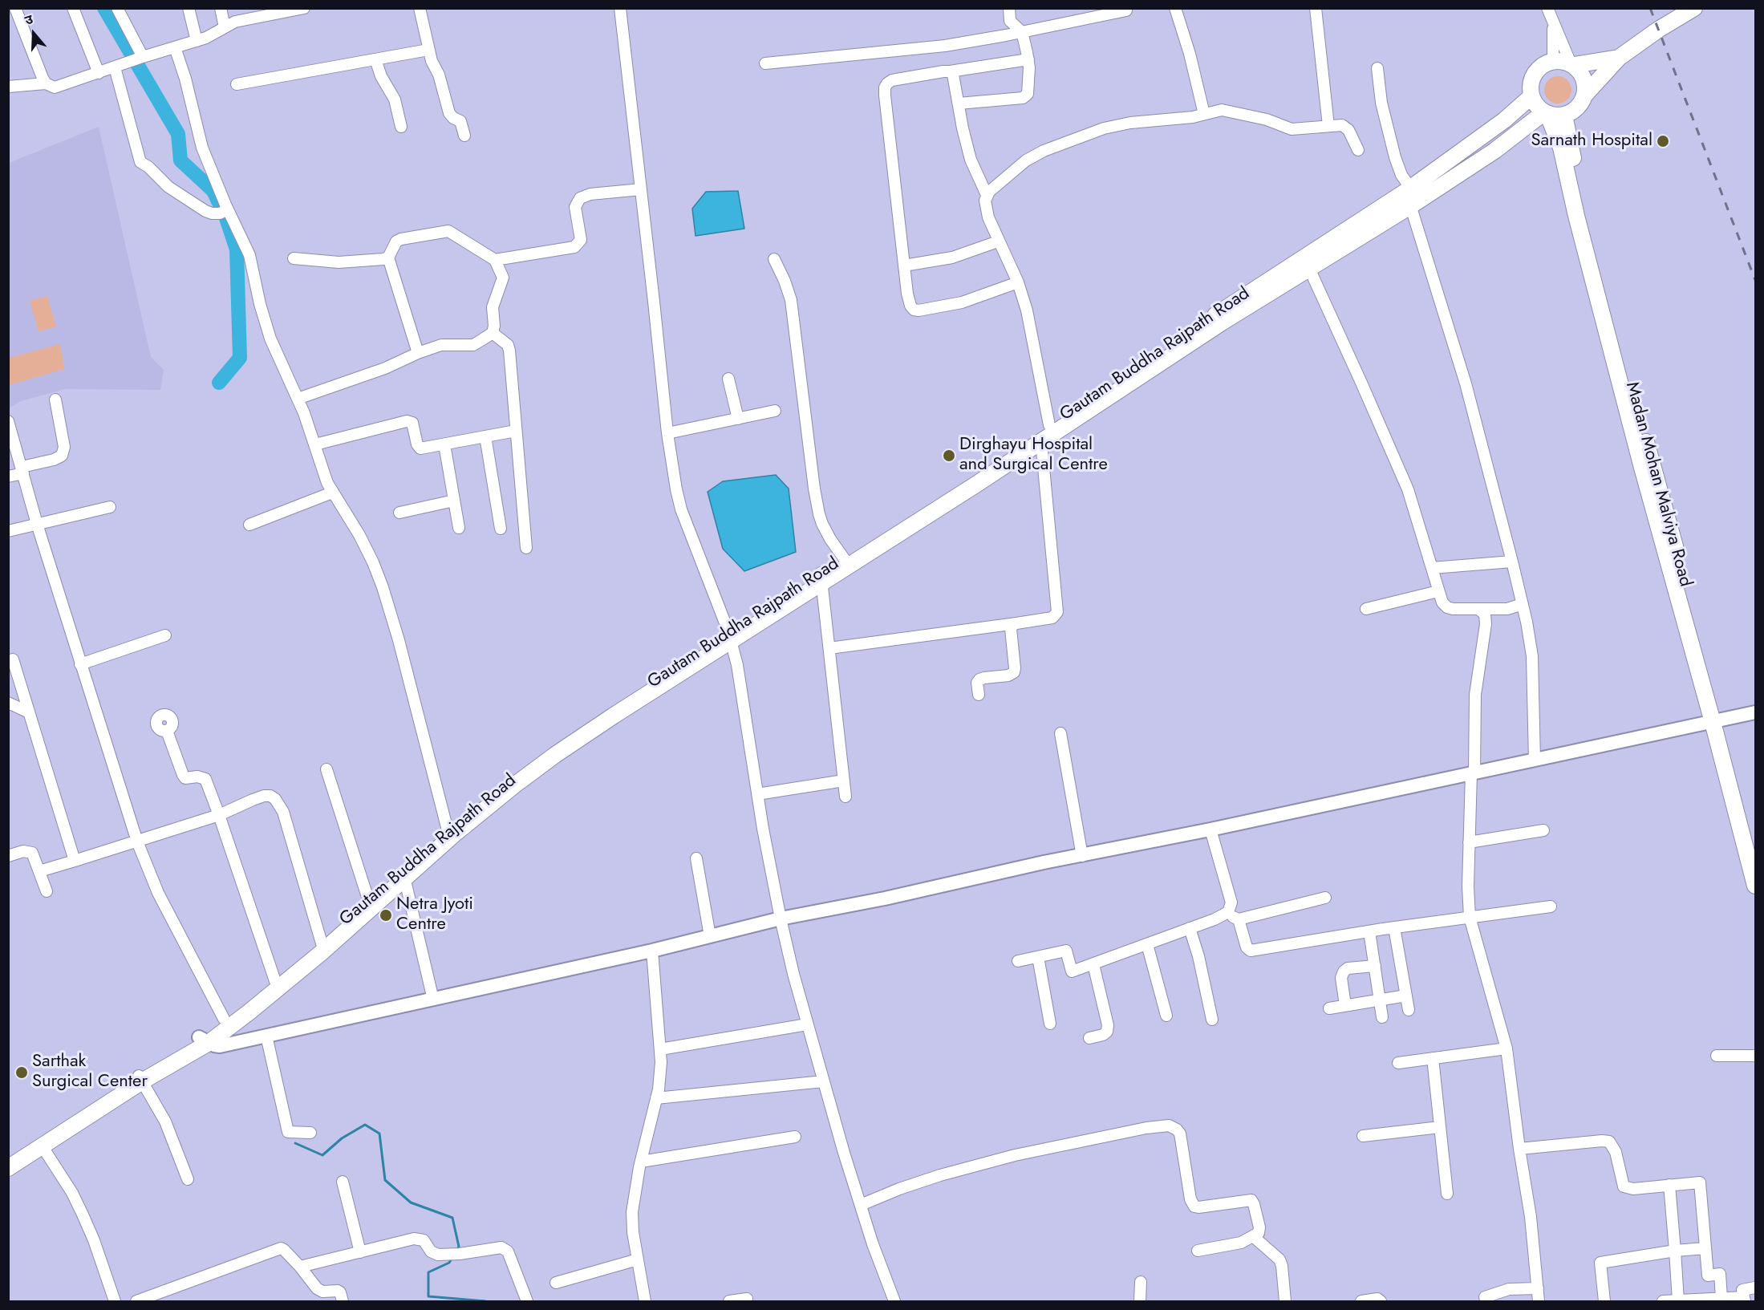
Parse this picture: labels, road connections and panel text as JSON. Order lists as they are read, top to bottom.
{
  "streets": {
    "highway": ["Gautam Buddha Rajpath Road", "Madan Mohan Malviya Road"]
  },
  "crossings": [
    ["Gautam Buddha Rajpath Road", "Madan Mohan Malviya Road"]
  ],
  "places": [
    "Sarnath Hospital",
    "Dirghayu Hospital and Surgical Centre",
    "Netra Jyoti Centre",
    "Sarthak Surgical Center"
  ],
  "north": "top"
}
